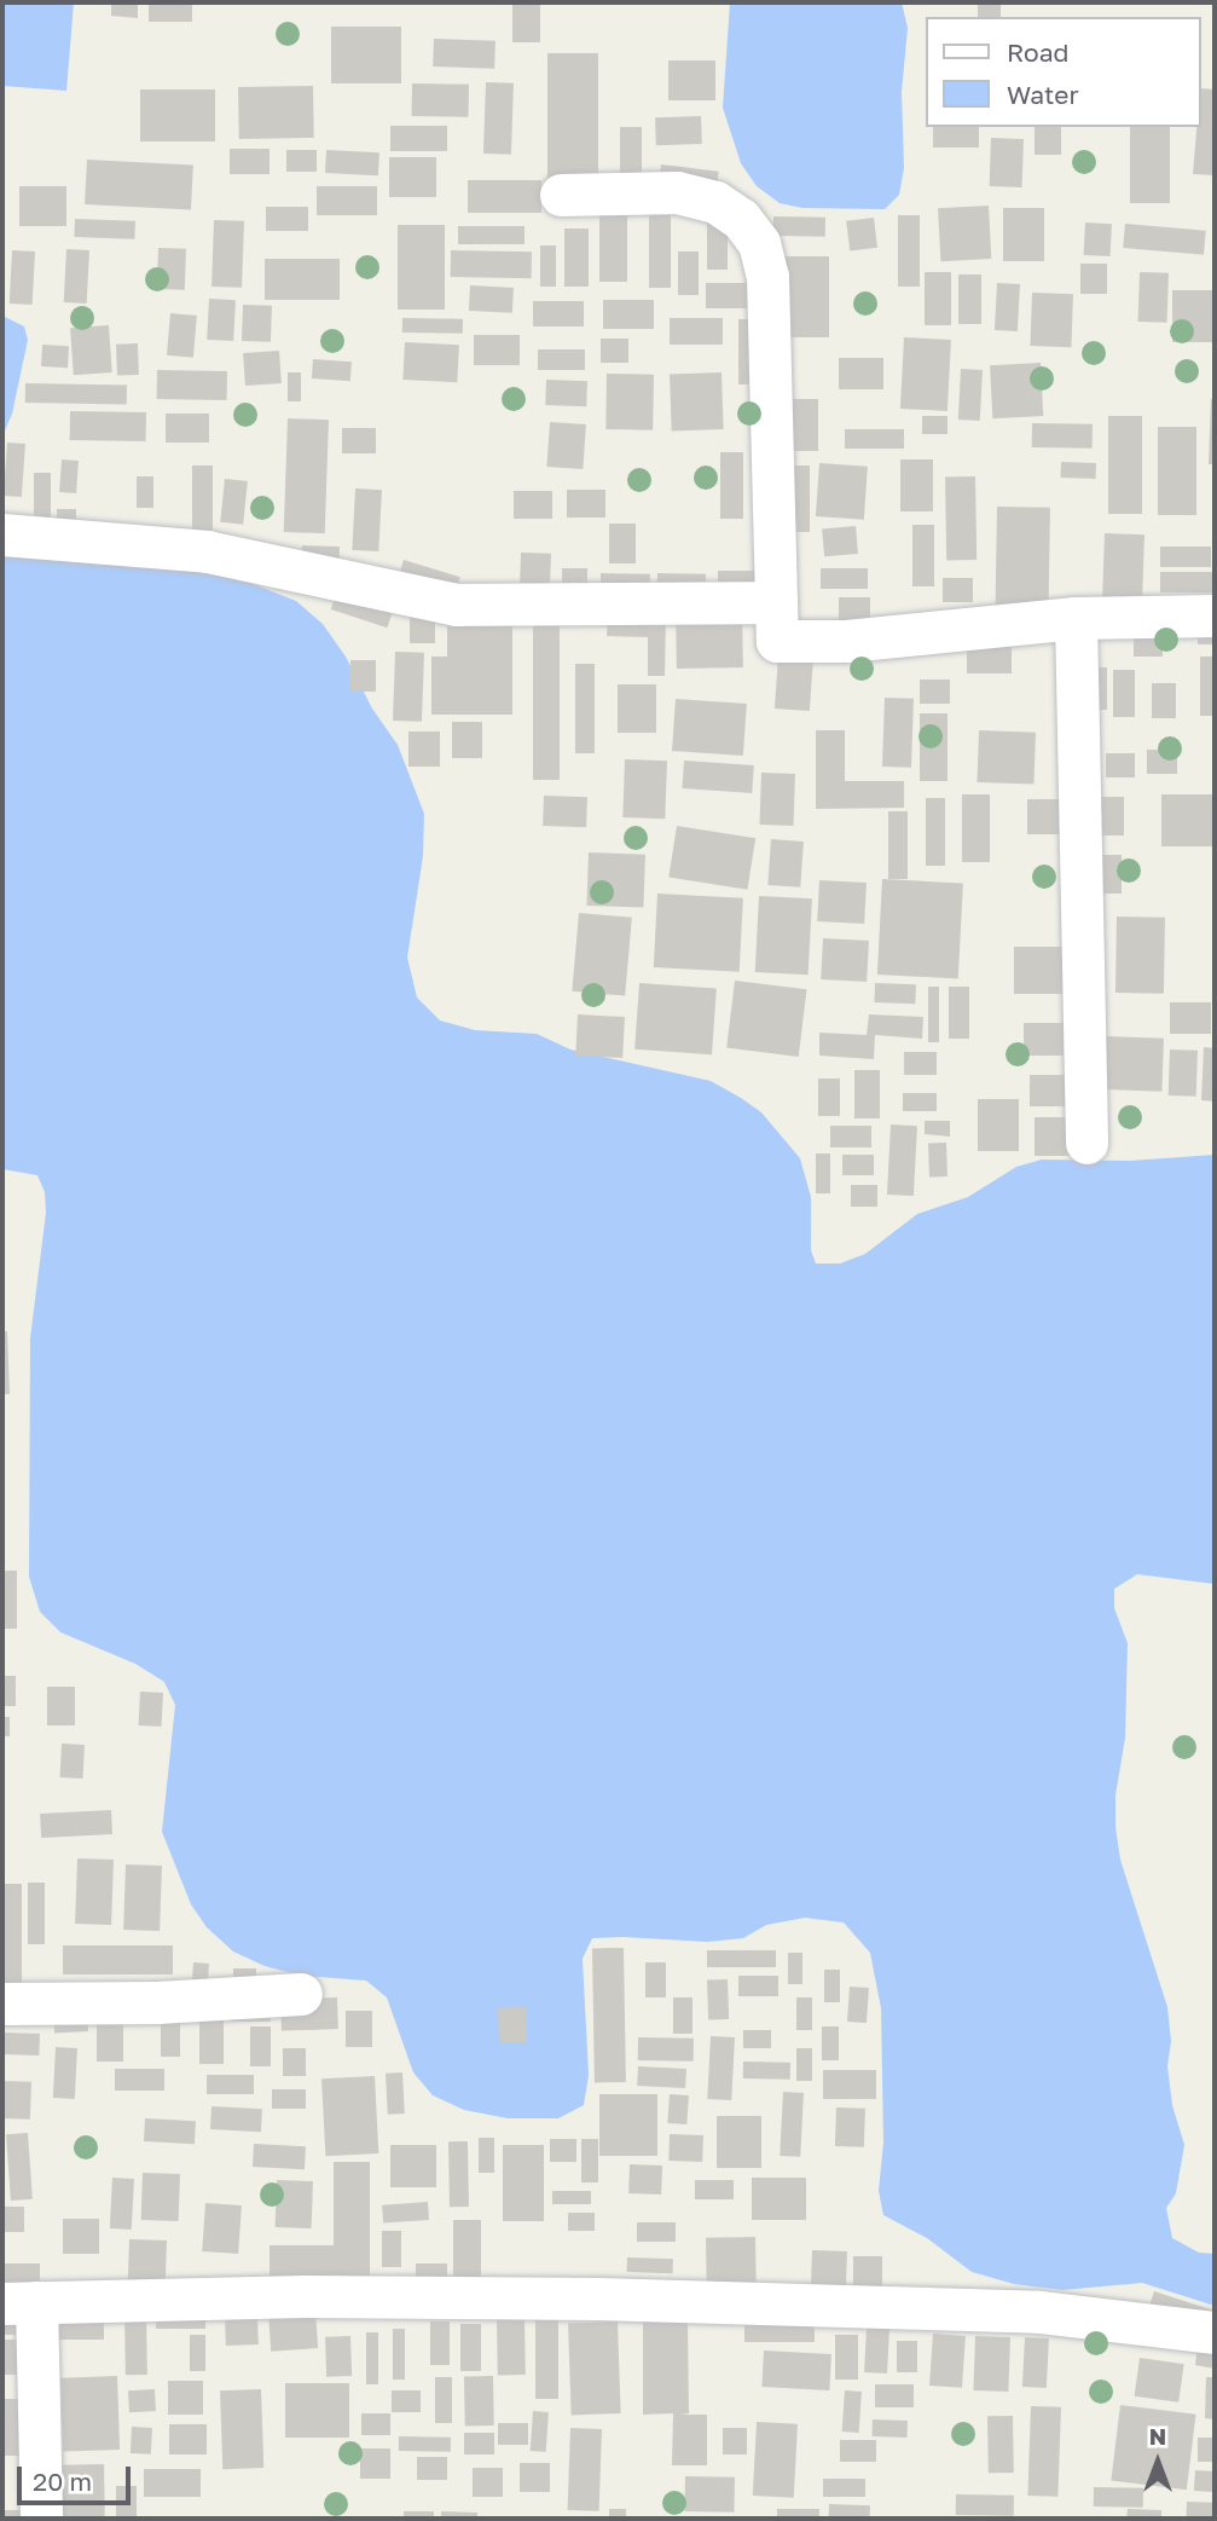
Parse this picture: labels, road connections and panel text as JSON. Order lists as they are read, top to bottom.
{
  "legend": ["Road", "Water"],
  "scale_bar": "20 m",
  "north": "top"
}
